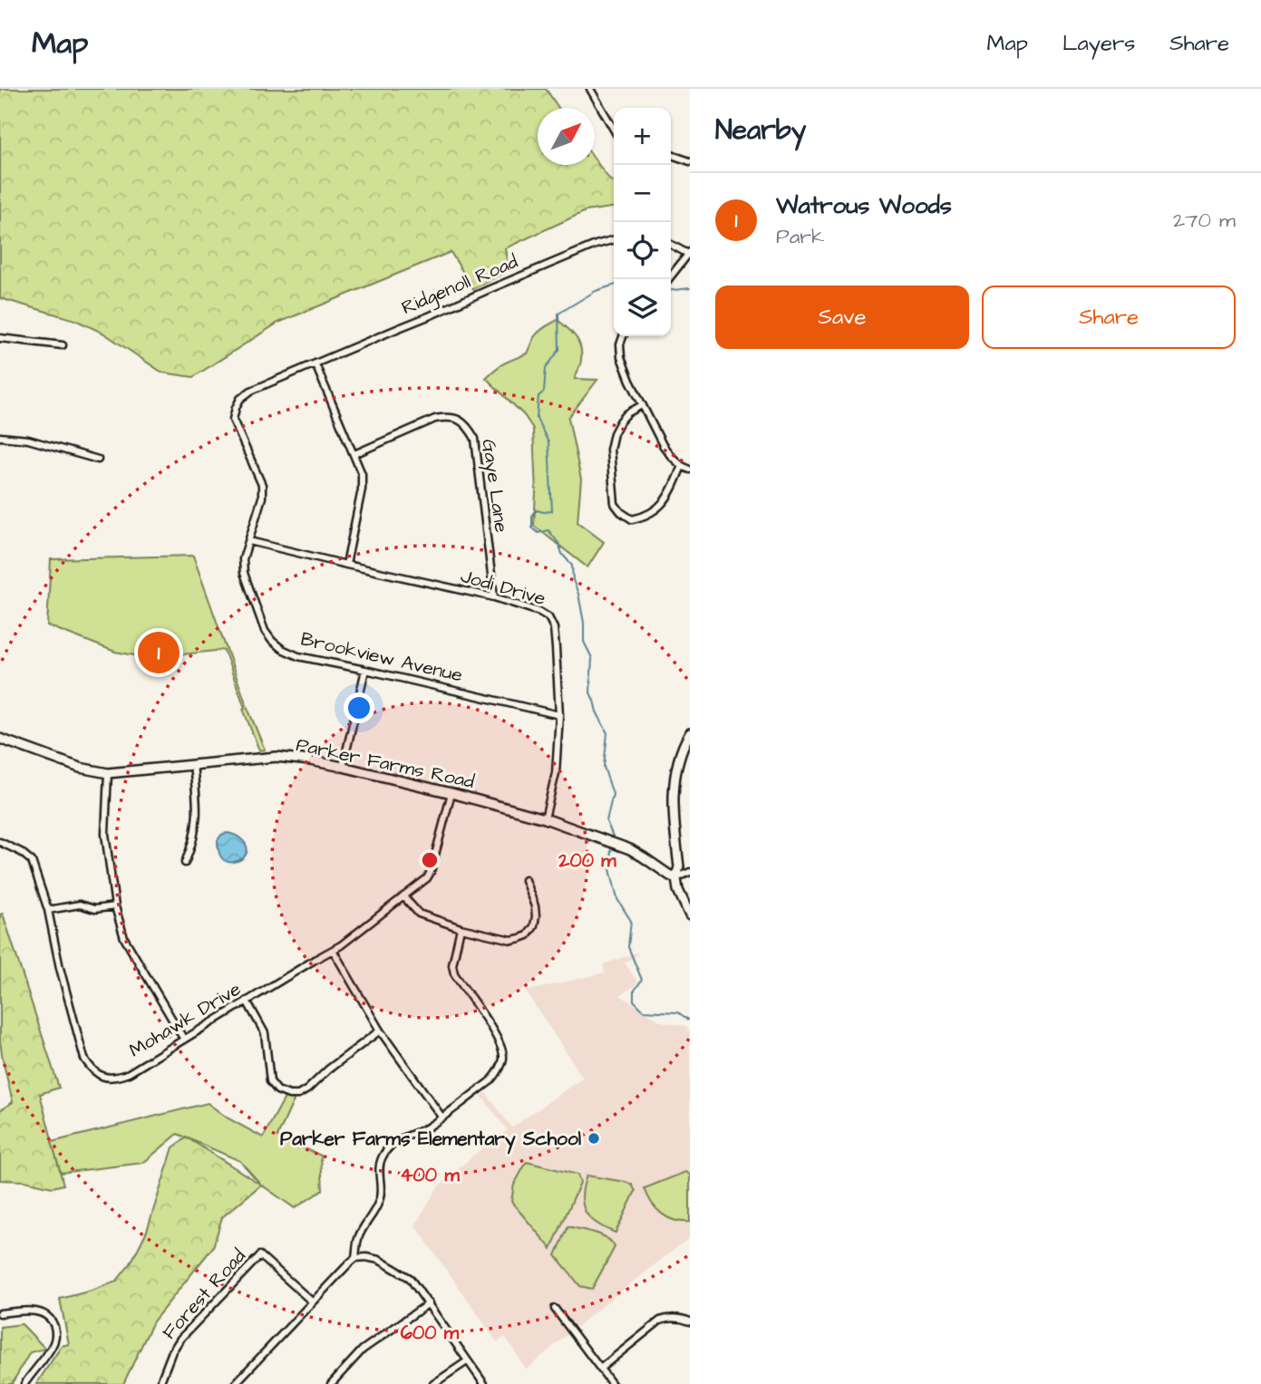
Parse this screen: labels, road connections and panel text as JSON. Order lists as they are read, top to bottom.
{
  "streets": {
    "street": [
      "Ridgenoll Road",
      "Gaye Lane",
      "Jodi Drive",
      "Brookview Avenue",
      "Parker Farms Road",
      "Mohawk Drive",
      "Forest Road"
    ]
  },
  "crossings": [
    ["Ridgenoll Road", "Brookview Avenue"],
    ["Gaye Lane", "Jodi Drive"],
    ["Jodi Drive", "Brookview Avenue"],
    ["Jodi Drive", "Parker Farms Road"],
    ["Parker Farms Road", "Mohawk Drive"]
  ],
  "places": ["Parker Farms Elementary School"],
  "north": "top right",
  "page": {
    "header": "Map",
    "nav": ["Map", "Layers", "Share"],
    "heading": "Nearby",
    "map_buttons": ["+", "−"],
    "list": [
      {
        "mark": "1",
        "name": "Watrous Woods",
        "note": "Park",
        "value": "270 m"
      }
    ],
    "buttons": ["Save", "Share"],
    "pins": "1"
  },
  "rings": ["200 m", "400 m", "600 m"]
}
